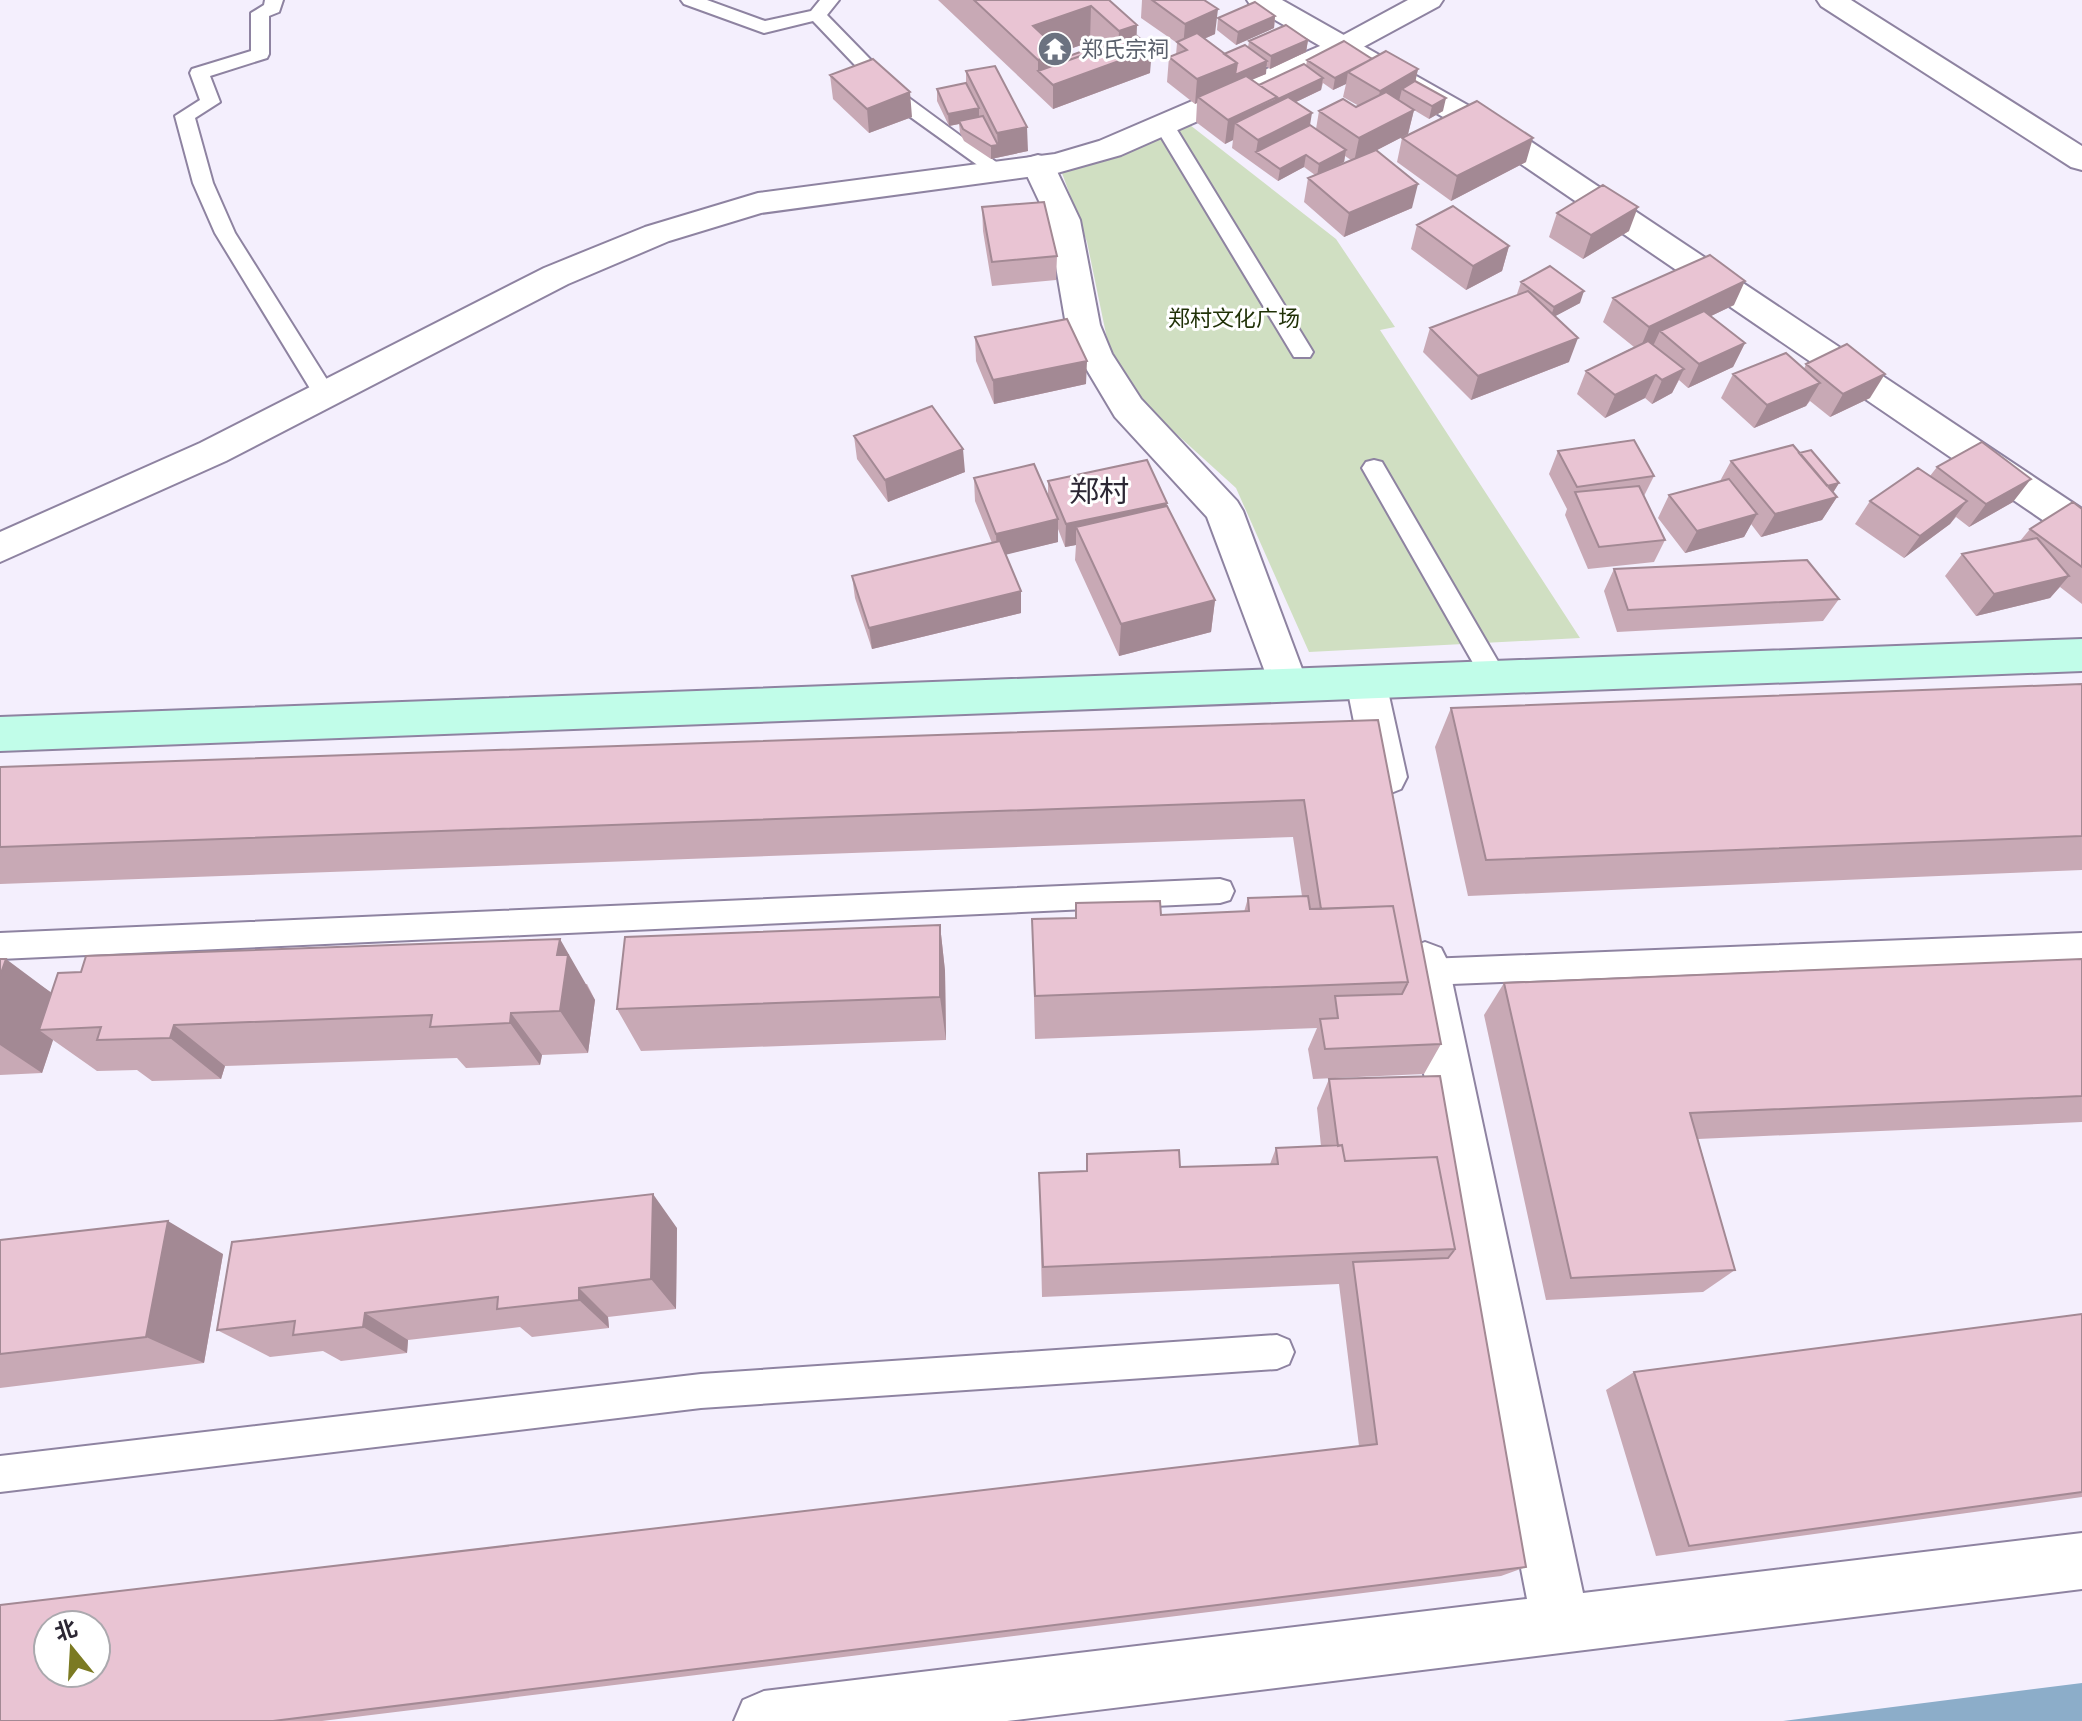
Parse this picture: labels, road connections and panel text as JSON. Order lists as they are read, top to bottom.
{
  "districts": ["郑村"],
  "parks": ["郑村文化广场"],
  "places": {
    "temple": ["郑氏宗祠"]
  },
  "north": "top"
}
